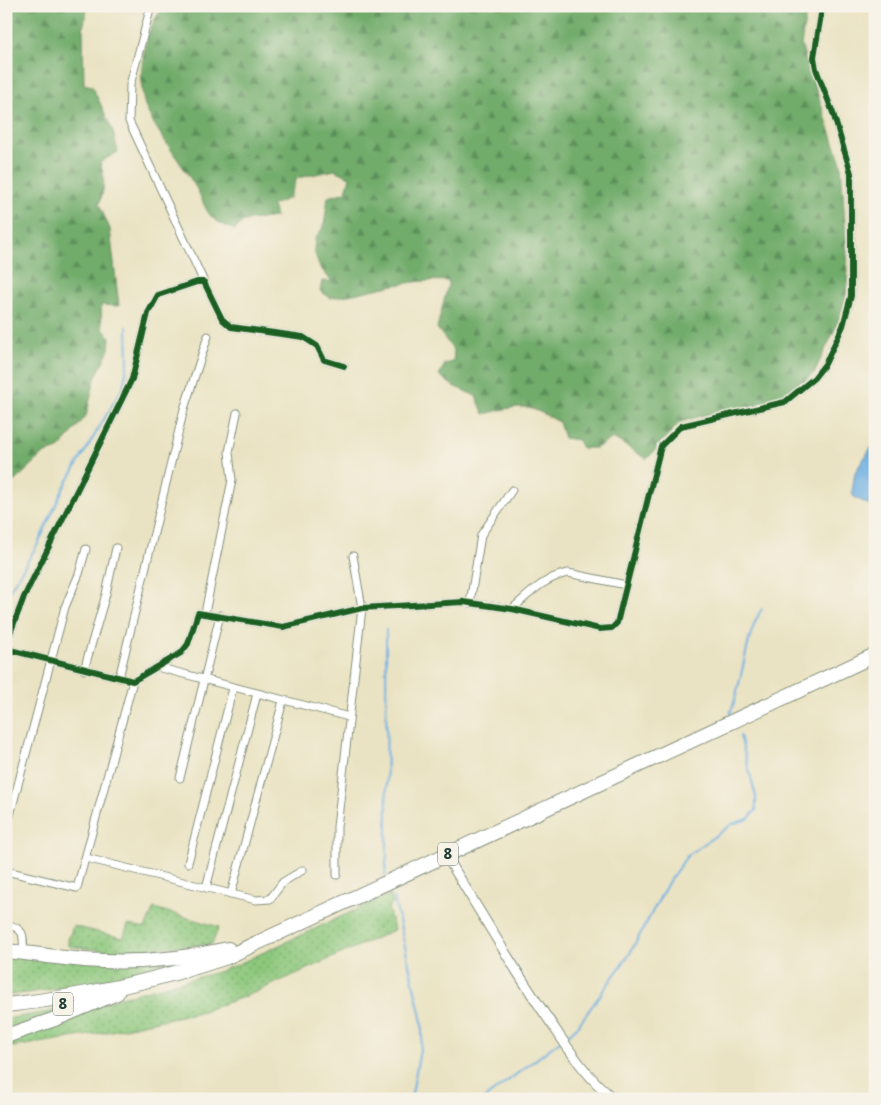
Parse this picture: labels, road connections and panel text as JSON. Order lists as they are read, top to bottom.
{
  "streets": {
    "highway": ["8"]
  }
}
